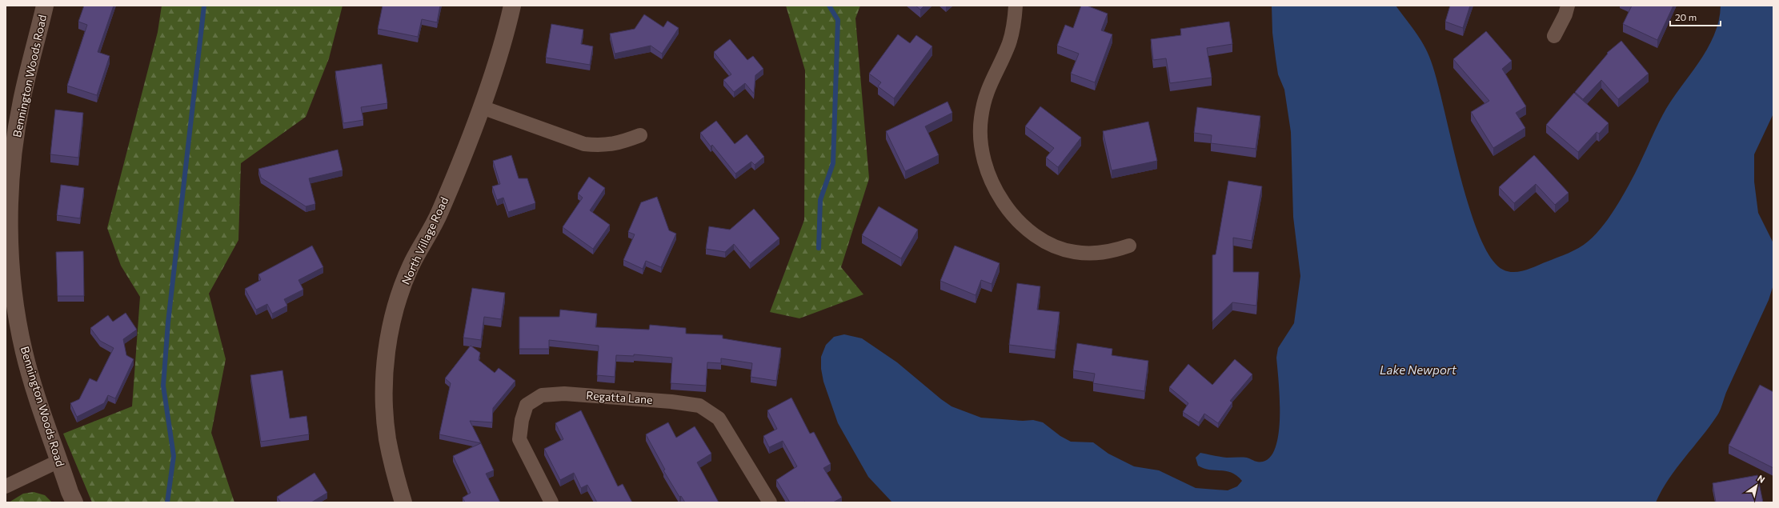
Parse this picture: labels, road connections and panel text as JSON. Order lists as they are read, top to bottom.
{
  "streets": {
    "street": ["Bennington Woods Road", "North Village Road", "Regatta Lane"]
  },
  "water": ["Lake Newport"],
  "scale_bar": "20 m",
  "north": "top right"
}
